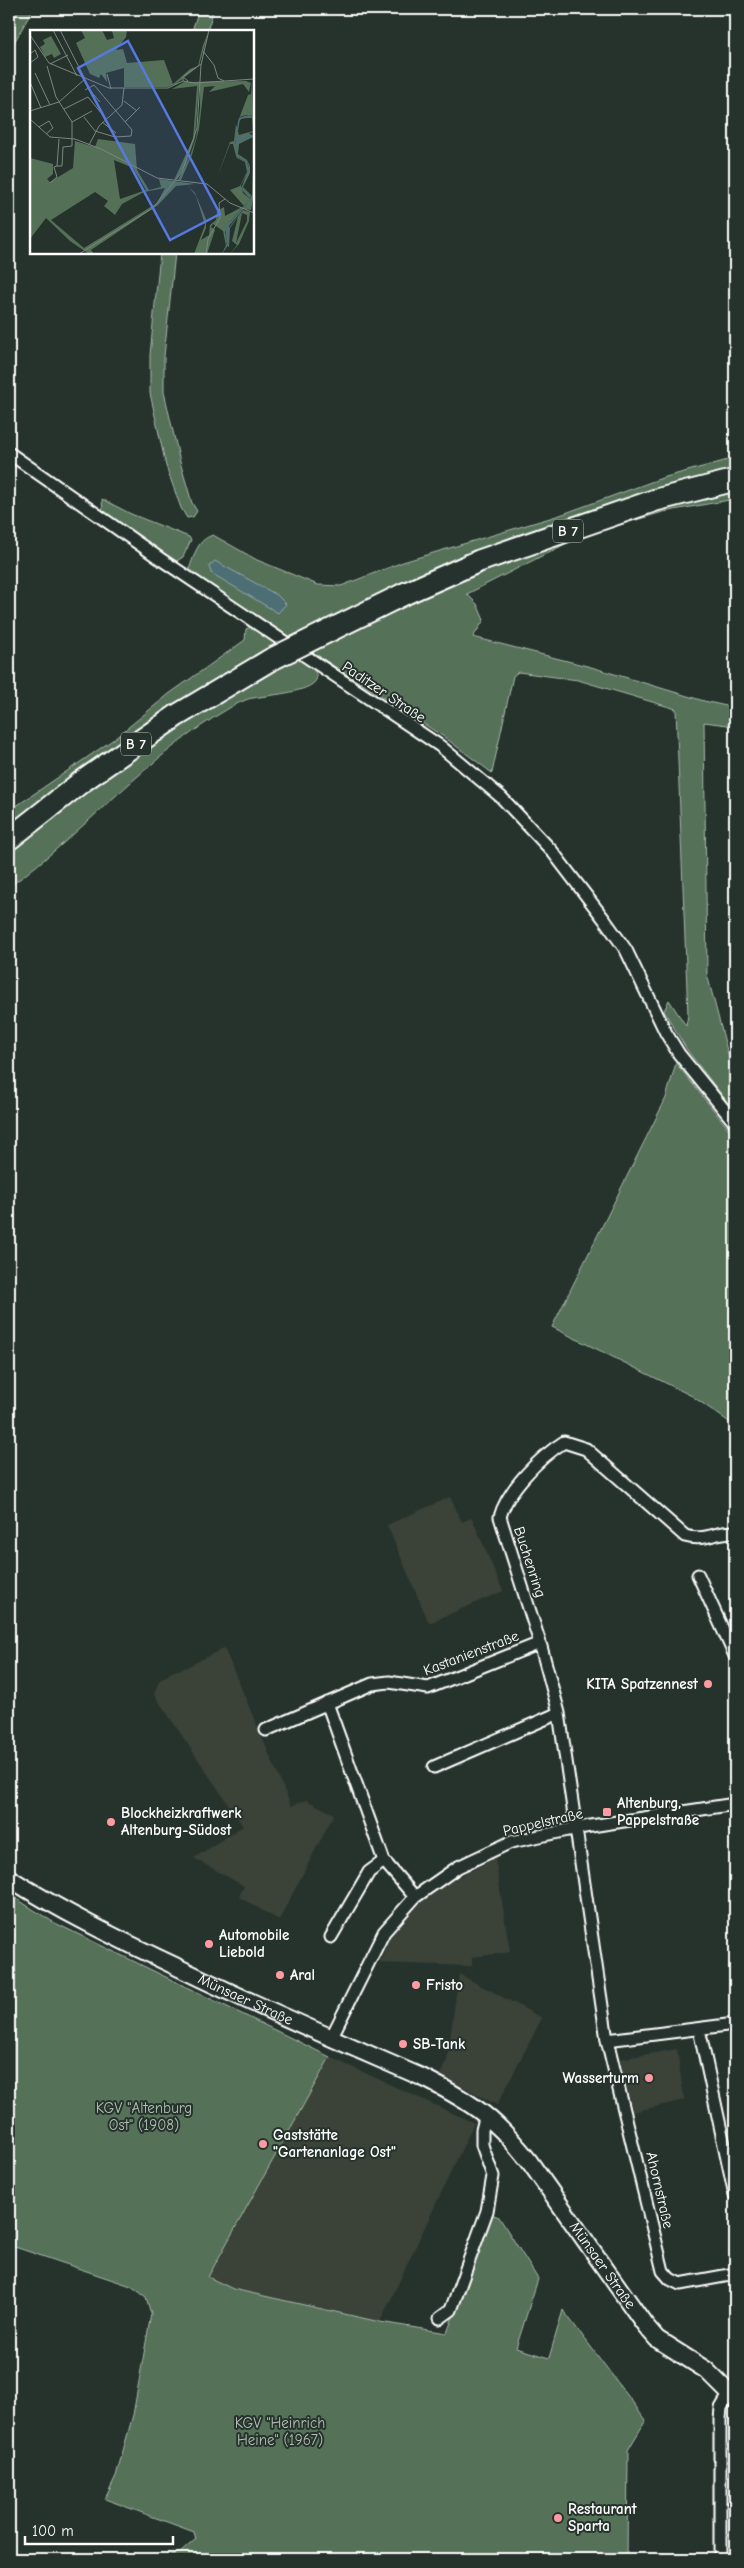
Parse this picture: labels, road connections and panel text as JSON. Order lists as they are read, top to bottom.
{
  "streets": {
    "highway": ["B 7"],
    "street": [
      "Paditzer Straße",
      "Buchenring",
      "Kastanienstraße",
      "Pappelstraße",
      "Münsaer Straße",
      "Ahornstraße"
    ]
  },
  "crossings": [
    ["Buchenring", "Kastanienstraße"],
    ["Buchenring", "Pappelstraße"],
    ["Buchenring", "Ahornstraße"],
    ["Pappelstraße", "Münsaer Straße"],
    ["Pappelstraße", "Ahornstraße"]
  ],
  "parks": ["KGV \"Altenburg Ost\" (1908)", "KGV \"Heinrich Heine\" (1967)"],
  "places": {
    "other": [
      "KITA Spatzennest",
      "Blockheizkraftwerk Altenburg-Südost",
      "Automobile Liebold",
      "Aral",
      "Fristo",
      "SB-Tank",
      "Wasserturm",
      "Gaststätte \"Gartenanlage Ost\"",
      "Restaurant Sparta"
    ],
    "transit": ["Altenburg, Pappelstraße"]
  },
  "scale_bar": "100 m"
}
